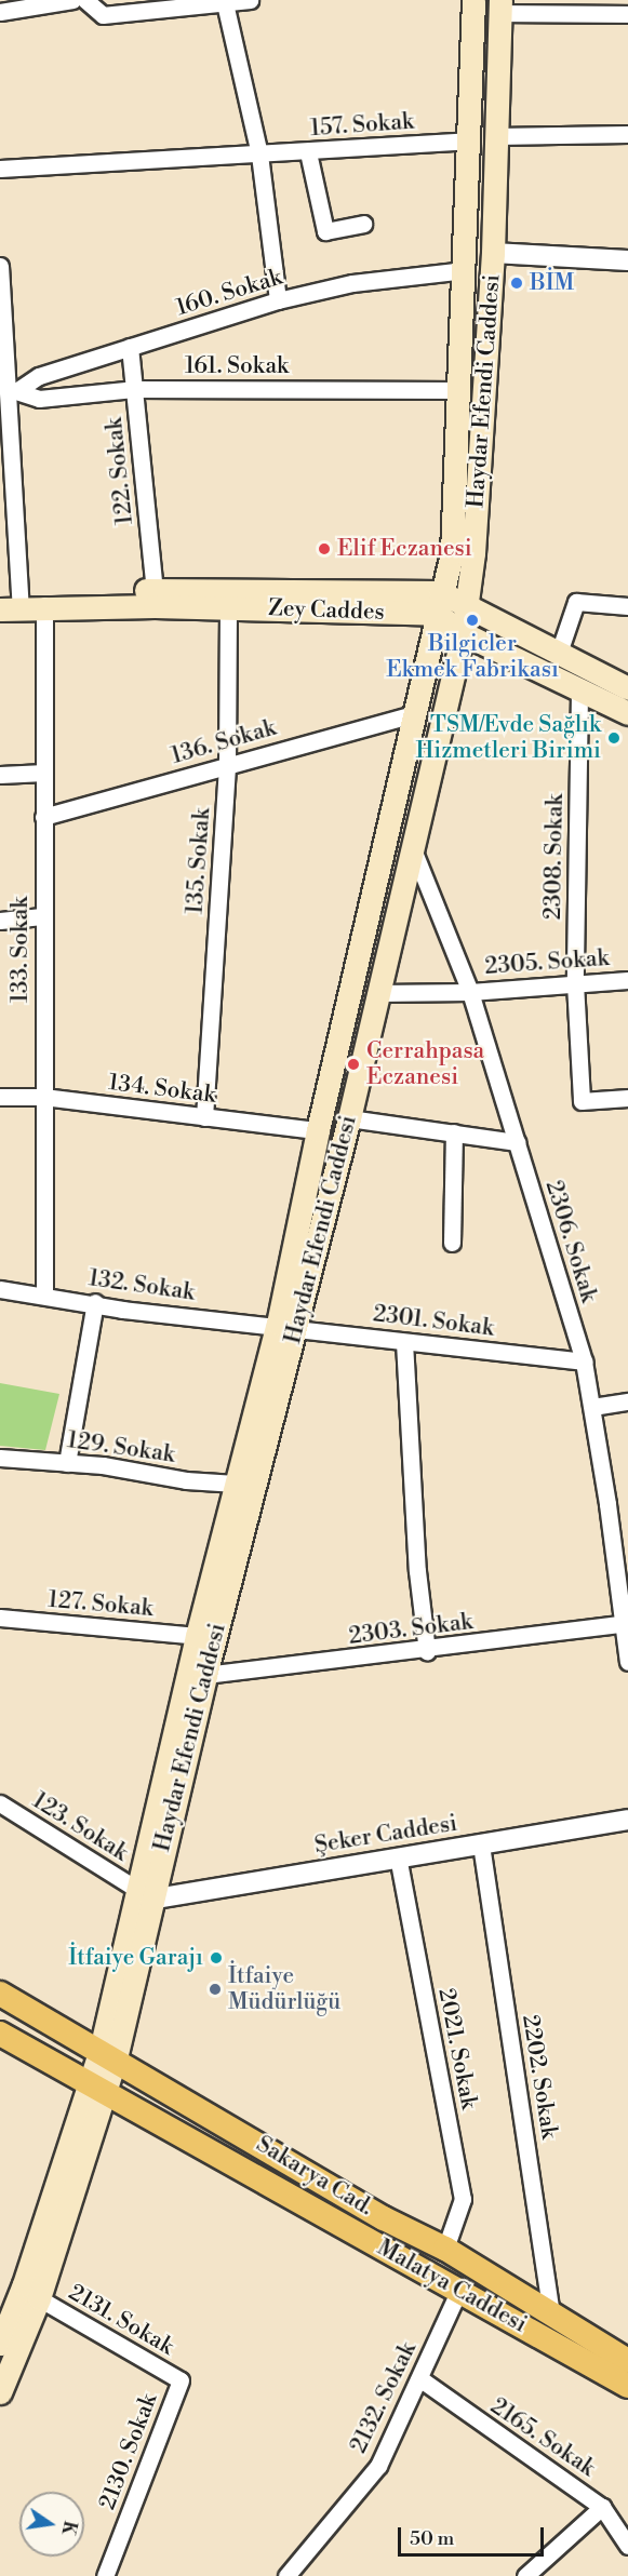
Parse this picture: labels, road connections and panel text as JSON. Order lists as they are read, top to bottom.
{
  "streets": {
    "main road": [
      "Haydar Efendi Caddesi",
      "Zey Caddes",
      "Sakarya Cad.",
      "Malatya Caddesi"
    ],
    "street": [
      "157. Sokak",
      "160. Sokak",
      "161. Sokak",
      "122. Sokak",
      "136. Sokak",
      "2308. Sokak",
      "135. Sokak",
      "133. Sokak",
      "2305. Sokak",
      "134. Sokak",
      "2306. Sokak",
      "132. Sokak",
      "2301. Sokak",
      "129. Sokak",
      "127. Sokak",
      "2303. Sokak",
      "123. Sokak",
      "Şeker Caddesi",
      "2021. Sokak",
      "2202. Sokak",
      "2131. Sokak",
      "2132. Sokak",
      "2165. Sokak",
      "2130. Sokak"
    ]
  },
  "crossings": [
    ["157. Sokak", "Haydar Efendi Caddesi"],
    ["160. Sokak", "161. Sokak"],
    ["160. Sokak", "Haydar Efendi Caddesi"],
    ["160. Sokak", "122. Sokak"],
    ["161. Sokak", "Haydar Efendi Caddesi"],
    ["161. Sokak", "122. Sokak"],
    ["Haydar Efendi Caddesi", "Zey Caddes"],
    ["Haydar Efendi Caddesi", "136. Sokak"],
    ["Haydar Efendi Caddesi", "2305. Sokak"],
    ["Haydar Efendi Caddesi", "134. Sokak"],
    ["Haydar Efendi Caddesi", "2306. Sokak"],
    ["Haydar Efendi Caddesi", "132. Sokak"],
    ["Haydar Efendi Caddesi", "2301. Sokak"],
    ["Haydar Efendi Caddesi", "129. Sokak"],
    ["Haydar Efendi Caddesi", "127. Sokak"],
    ["Haydar Efendi Caddesi", "2303. Sokak"],
    ["Haydar Efendi Caddesi", "123. Sokak"],
    ["Haydar Efendi Caddesi", "Şeker Caddesi"],
    ["Haydar Efendi Caddesi", "Sakarya Cad."],
    ["Haydar Efendi Caddesi", "Malatya Caddesi"],
    ["Haydar Efendi Caddesi", "2131. Sokak"],
    ["122. Sokak", "Zey Caddes"],
    ["Zey Caddes", "135. Sokak"],
    ["Zey Caddes", "133. Sokak"],
    ["136. Sokak", "135. Sokak"],
    ["136. Sokak", "133. Sokak"],
    ["2308. Sokak", "2305. Sokak"],
    ["135. Sokak", "134. Sokak"],
    ["133. Sokak", "134. Sokak"],
    ["133. Sokak", "132. Sokak"],
    ["2305. Sokak", "2306. Sokak"],
    ["2306. Sokak", "2301. Sokak"],
    ["2306. Sokak", "2303. Sokak"],
    ["132. Sokak", "2301. Sokak"],
    ["123. Sokak", "Şeker Caddesi"],
    ["Şeker Caddesi", "2021. Sokak"],
    ["Şeker Caddesi", "2202. Sokak"],
    ["2021. Sokak", "Sakarya Cad."],
    ["2202. Sokak", "Sakarya Cad."],
    ["Malatya Caddesi", "2132. Sokak"],
    ["2131. Sokak", "2130. Sokak"],
    ["2132. Sokak", "2165. Sokak"]
  ],
  "places": [
    "BİM",
    "Elif Eczanesi",
    "Bilgicler Ekmek Fabrikası",
    "TSM/Evde Sağlık Hizmetleri Birimi",
    "Cerrahpasa Eczanesi",
    "İtfaiye Garajı",
    "İtfaiye Müdürlüğü"
  ],
  "scale_bar": "50 m",
  "north": "right"
}
